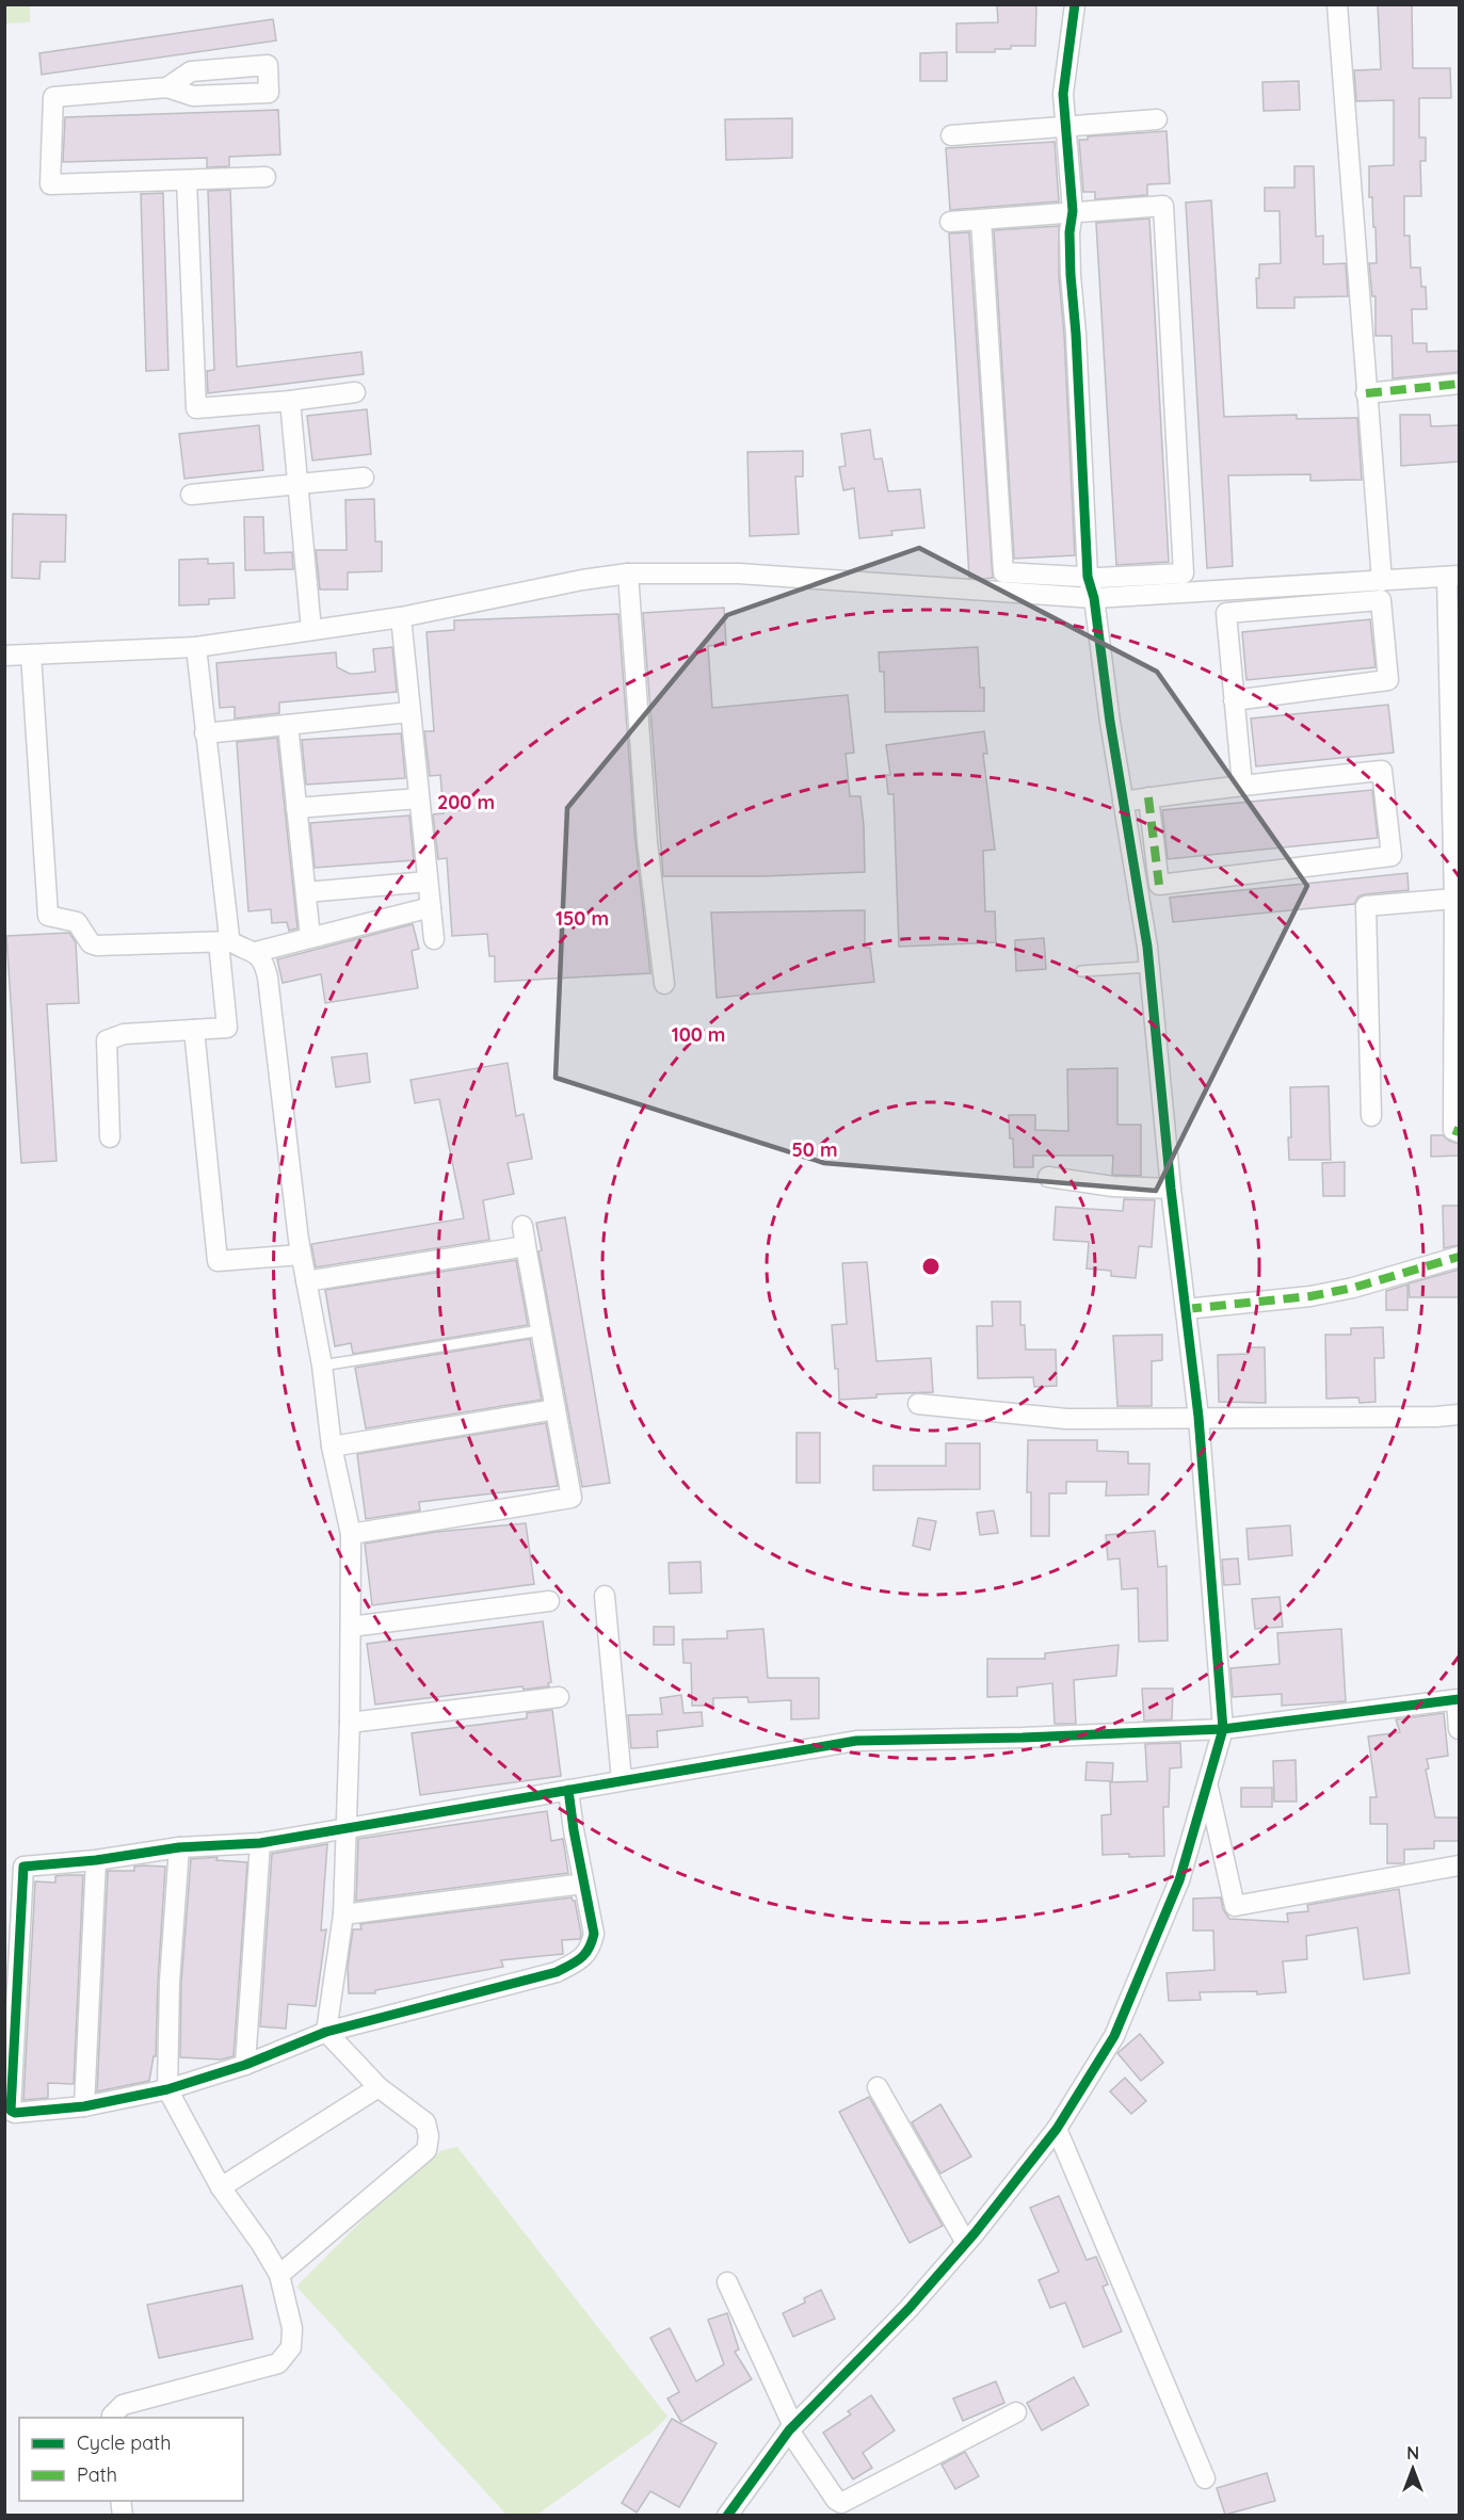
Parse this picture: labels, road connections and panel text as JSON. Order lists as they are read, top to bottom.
{
  "legend": ["Cycle path", "Path"],
  "north": "top",
  "rings": [
    "200 m",
    "150 m",
    "100 m",
    "50 m"
  ]
}
